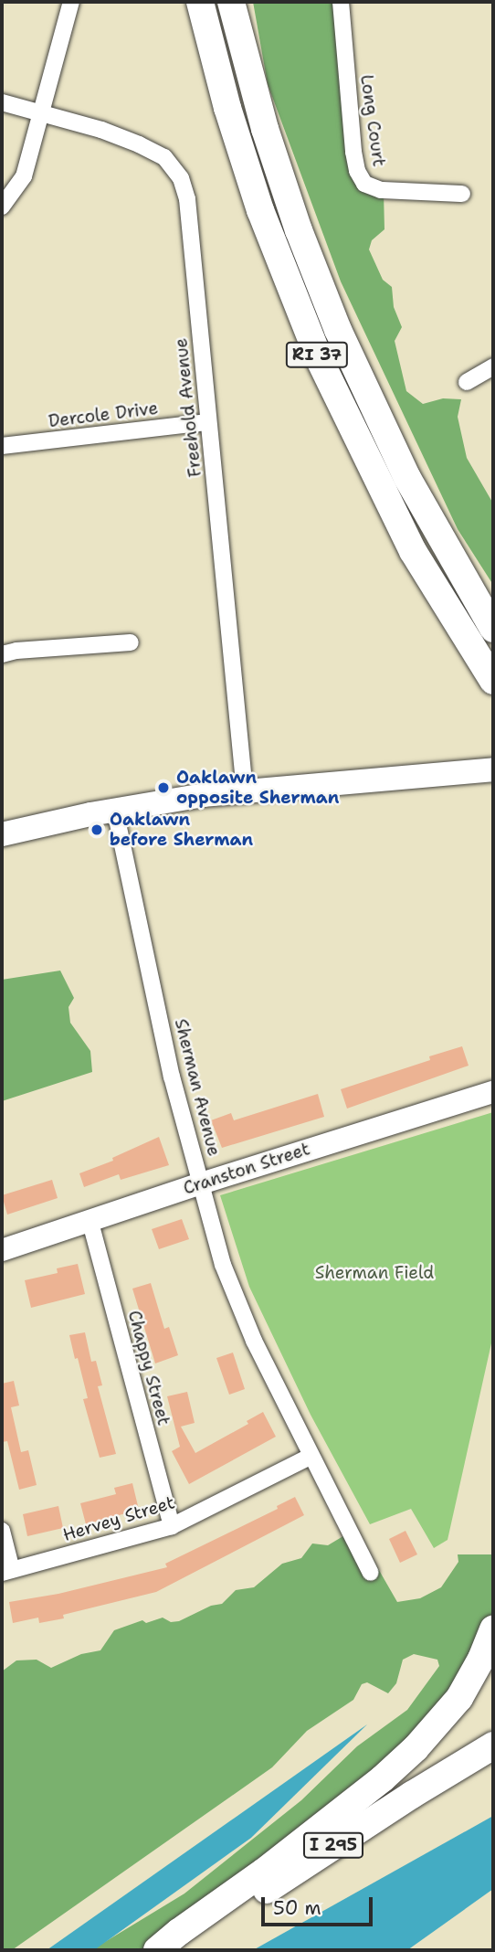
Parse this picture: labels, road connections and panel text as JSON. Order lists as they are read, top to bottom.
{
  "streets": {
    "highway": ["RI 37", "I 295"],
    "street": [
      "Long Court",
      "Freehold Avenue",
      "Dercole Drive",
      "Sherman Avenue",
      "Cranston Street",
      "Chappy Street",
      "Hervey Street"
    ]
  },
  "crossings": [
    ["Freehold Avenue", "Dercole Drive"],
    ["Sherman Avenue", "Cranston Street"],
    ["Sherman Avenue", "Hervey Street"],
    ["Cranston Street", "Chappy Street"],
    ["Chappy Street", "Hervey Street"]
  ],
  "parks": ["Sherman Field"],
  "places": ["Oaklawn opposite Sherman", "Oaklawn before Sherman"],
  "scale_bar": "50 m"
}
